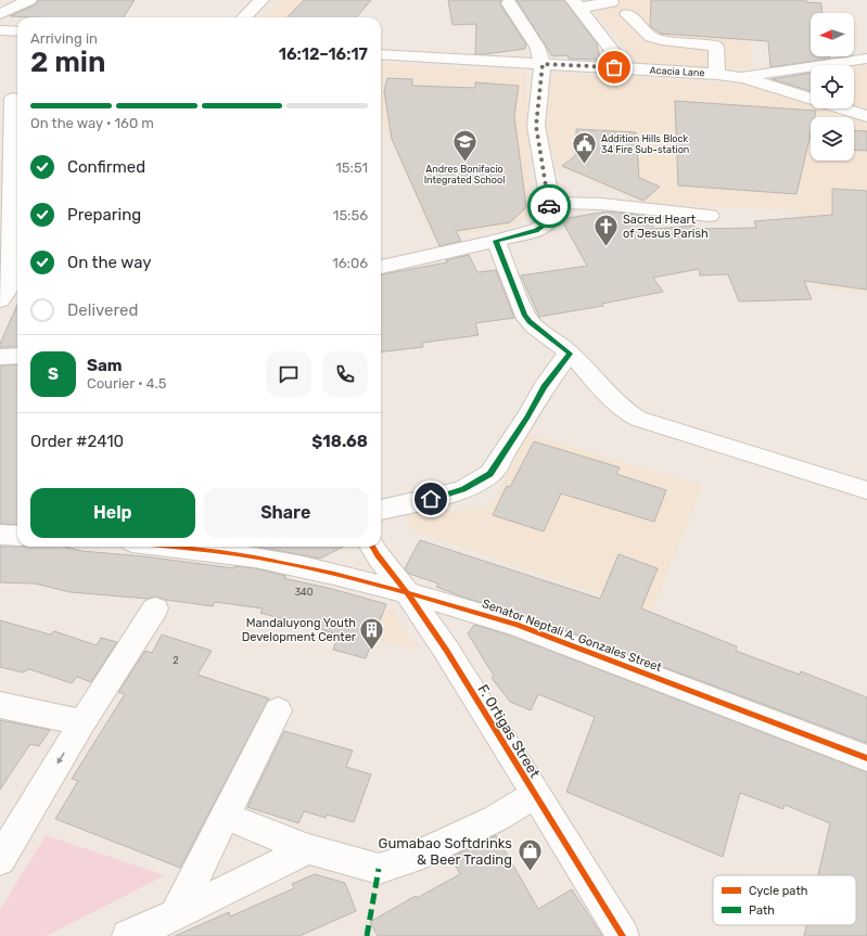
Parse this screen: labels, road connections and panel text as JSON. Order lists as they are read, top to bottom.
{
  "streets": {
    "street": ["Acacia Lane", "Senator Neptali A. Gonzales Street", "F. Ortigas Street"]
  },
  "crossings": [
    ["Senator Neptali A. Gonzales Street", "F. Ortigas Street"]
  ],
  "places": {
    "school or university": ["Andres Bonifacio Integrated School"],
    "public building": ["Addition Hills Block 34 Fire Sub-station"],
    "church": ["Sacred Heart of Jesus Parish"],
    "building": ["Mandaluyong Youth Development Center"],
    "shop": ["Gumabao Softdrinks & Beer Trading"]
  },
  "house_numbers": ["340", "2"],
  "legend": ["Cycle path", "Path"],
  "north": "left",
  "page": {
    "heading": ["2 min", "Arriving in", "16:12–16:17"],
    "panel": [
      "Sam",
      "Courier · 4.5",
      "Order #2410",
      "$18.68"
    ],
    "bar": "On the way · 160 m",
    "list": [
      ["Confirmed", "15:51"],
      ["Preparing", "15:56"],
      ["On the way", "16:06"],
      "Delivered"
    ],
    "round": "S",
    "buttons": ["Help", "Share"]
  }
}
